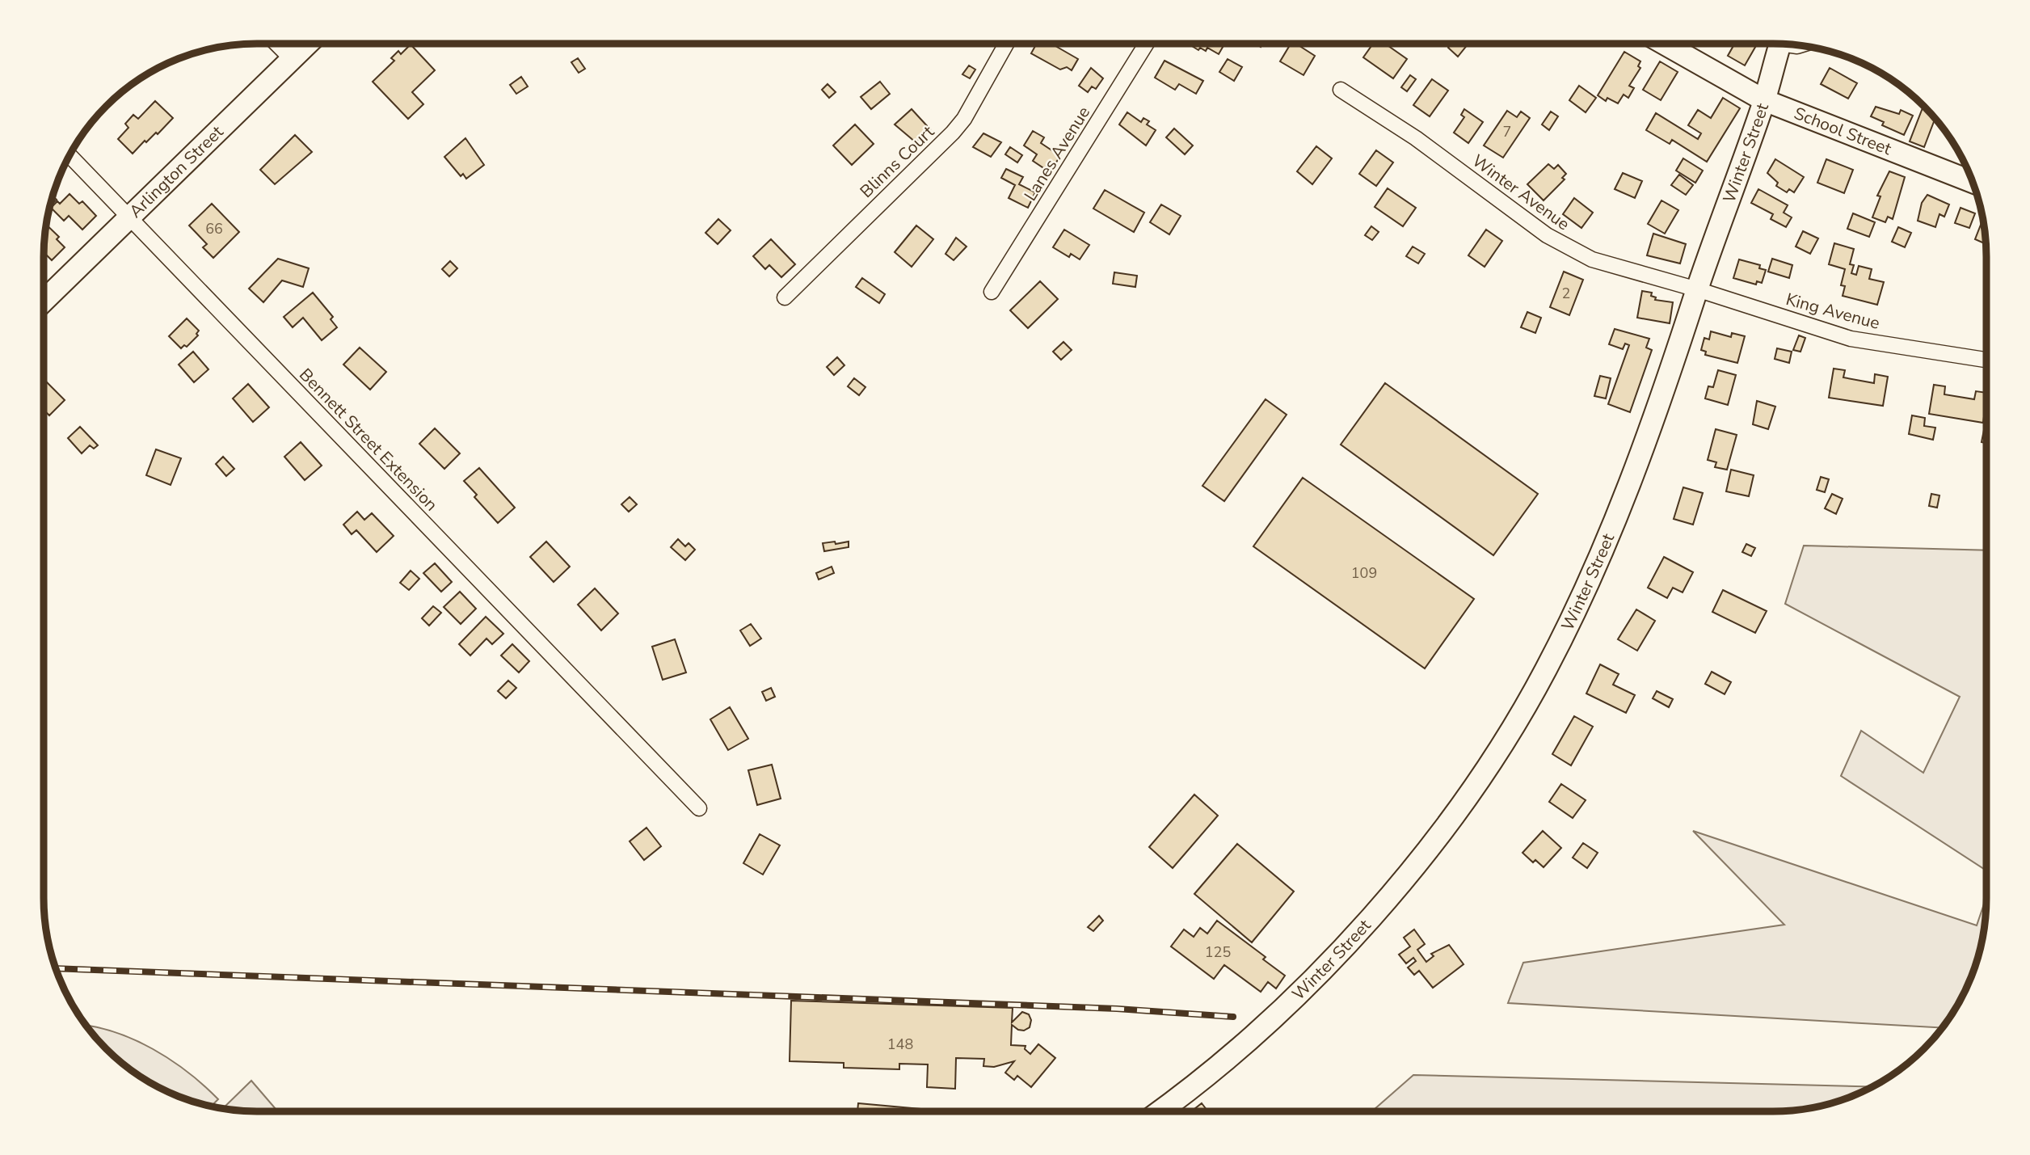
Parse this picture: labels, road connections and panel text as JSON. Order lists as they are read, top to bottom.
{
  "streets": {
    "street": [
      "School Street",
      "Winter Street",
      "Lanes Avenue",
      "Blinns Court",
      "Arlington Street",
      "Winter Avenue",
      "King Avenue",
      "Bennett Street Extension"
    ]
  },
  "crossings": [
    ["School Street", "Winter Street"],
    ["Winter Street", "Winter Avenue"],
    ["Winter Street", "King Avenue"],
    ["Arlington Street", "Bennett Street Extension"],
    ["Winter Avenue", "King Avenue"]
  ],
  "house_numbers": [
    "7",
    "66",
    "2",
    "109",
    "125",
    "148"
  ]
}
